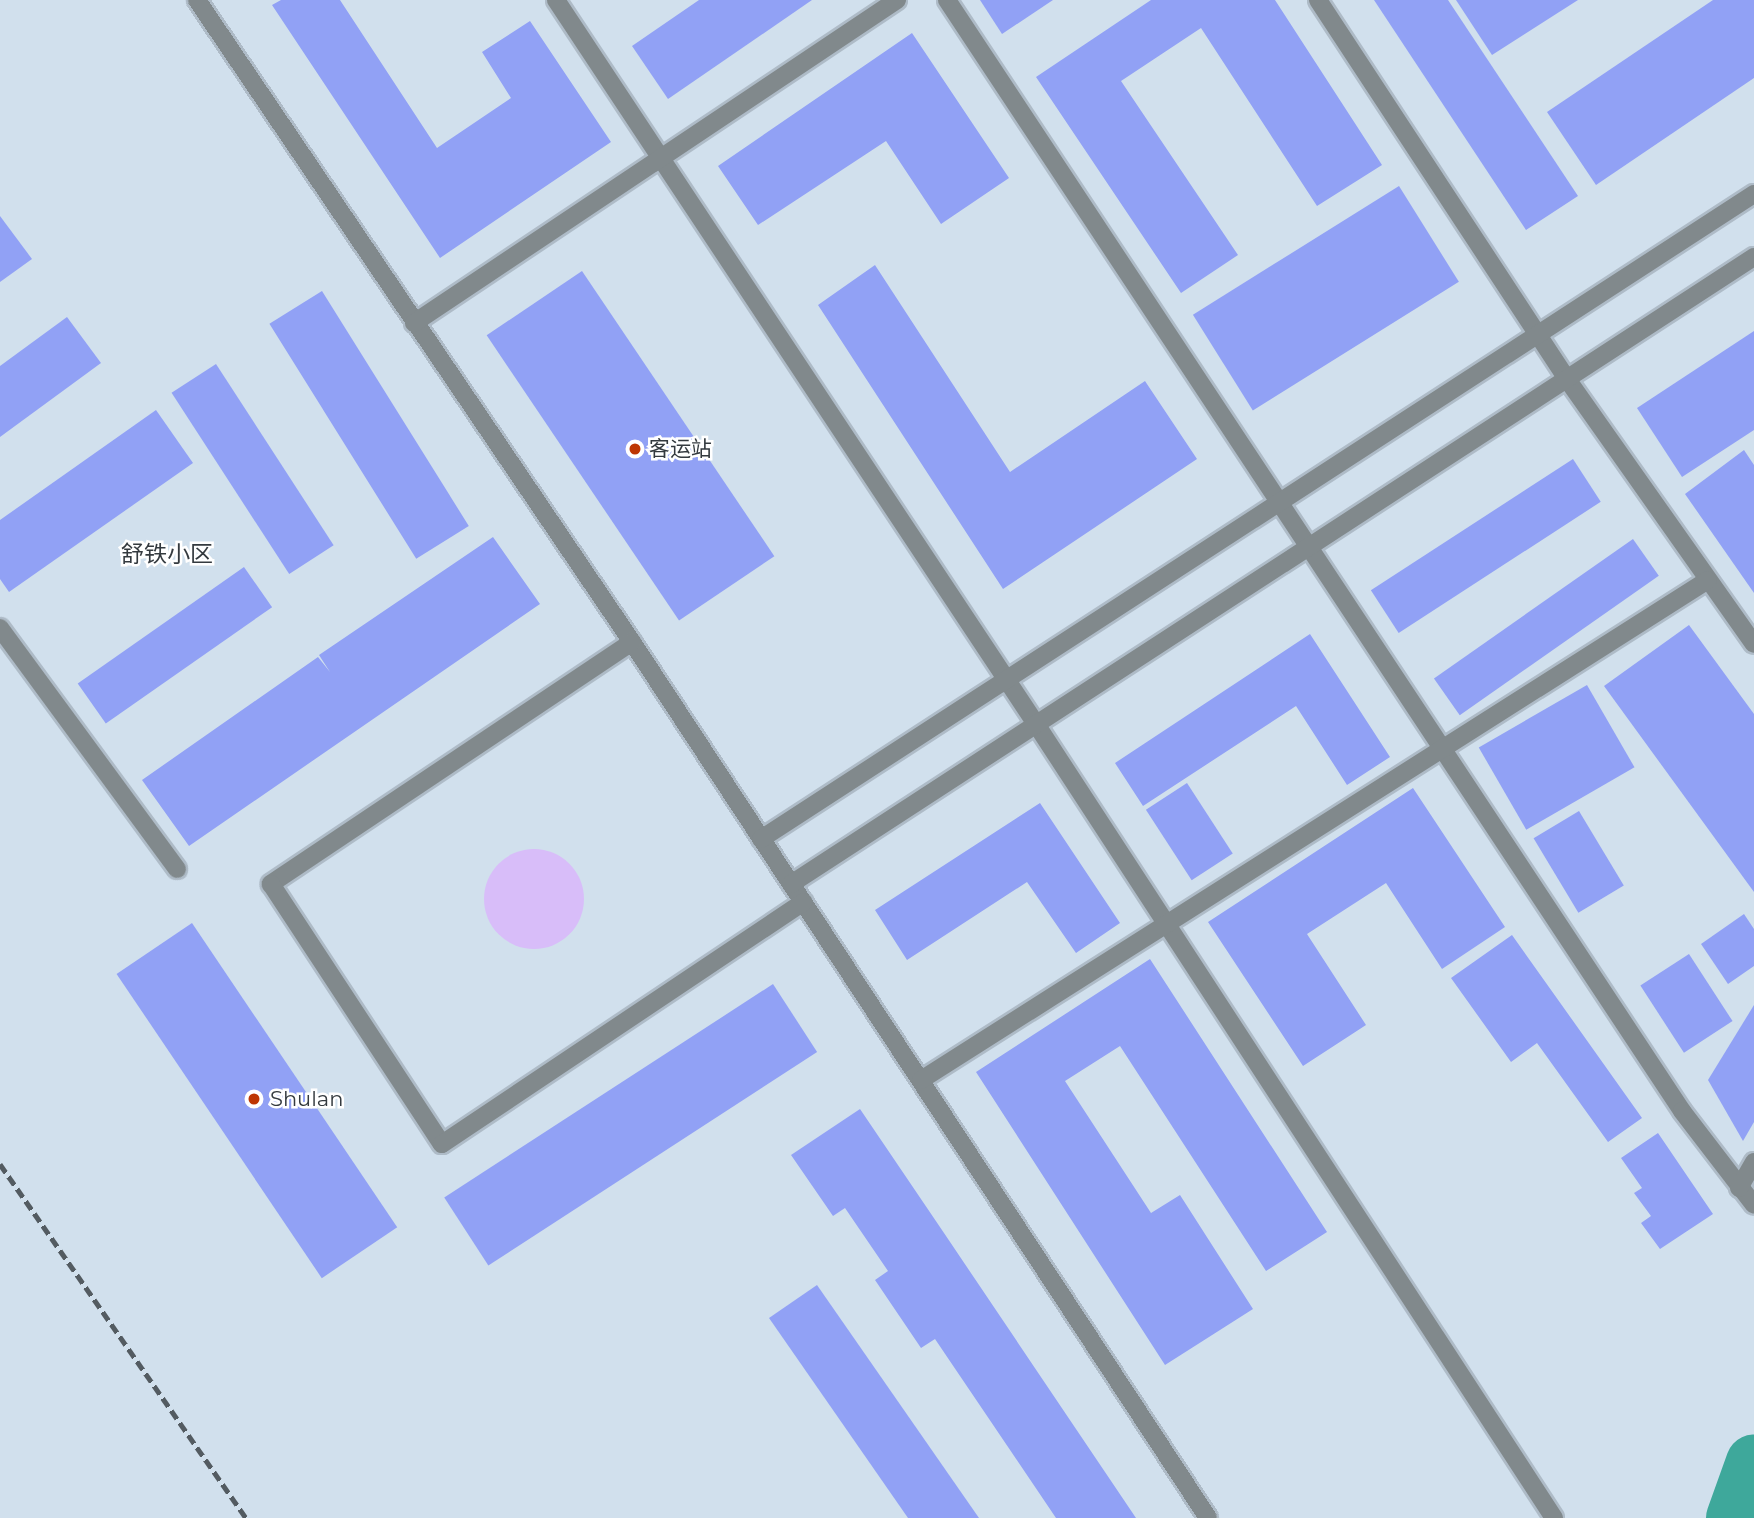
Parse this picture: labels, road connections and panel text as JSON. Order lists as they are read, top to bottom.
{
  "districts": ["舒铁小区"],
  "places": ["客运站", "Shulan"]
}
